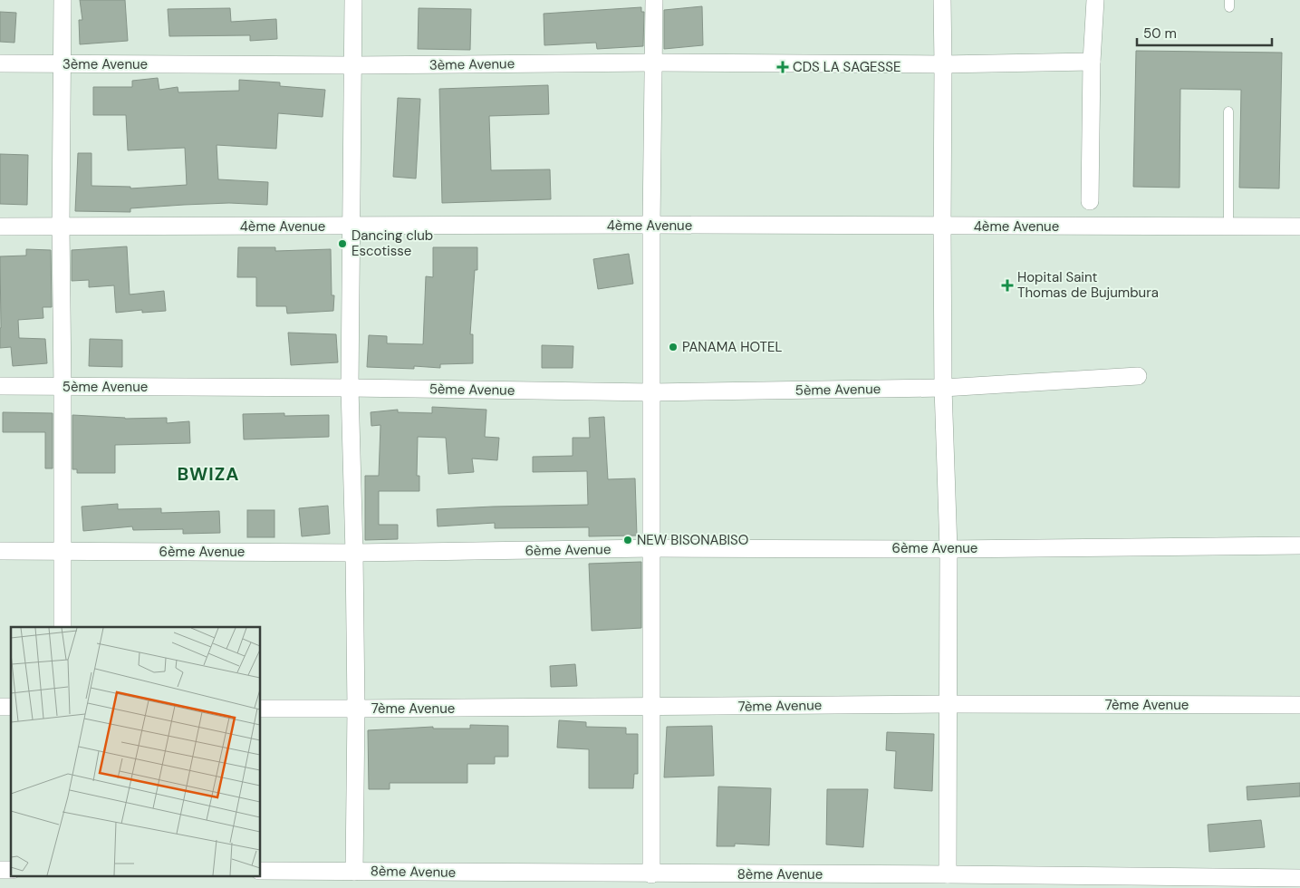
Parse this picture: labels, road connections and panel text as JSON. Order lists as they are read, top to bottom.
{
  "streets": {
    "street": [
      "3ème Avenue",
      "4ème Avenue",
      "5ème Avenue",
      "6ème Avenue",
      "7ème Avenue",
      "8ème Avenue"
    ]
  },
  "districts": ["BWIZA"],
  "places": {
    "health": ["CDS LA SAGESSE", "Hopital Saint Thomas de Bujumbura"],
    "other": ["Dancing club Escotisse", "PANAMA HOTEL", "NEW BISONABISO"]
  },
  "scale_bar": "50 m"
}
